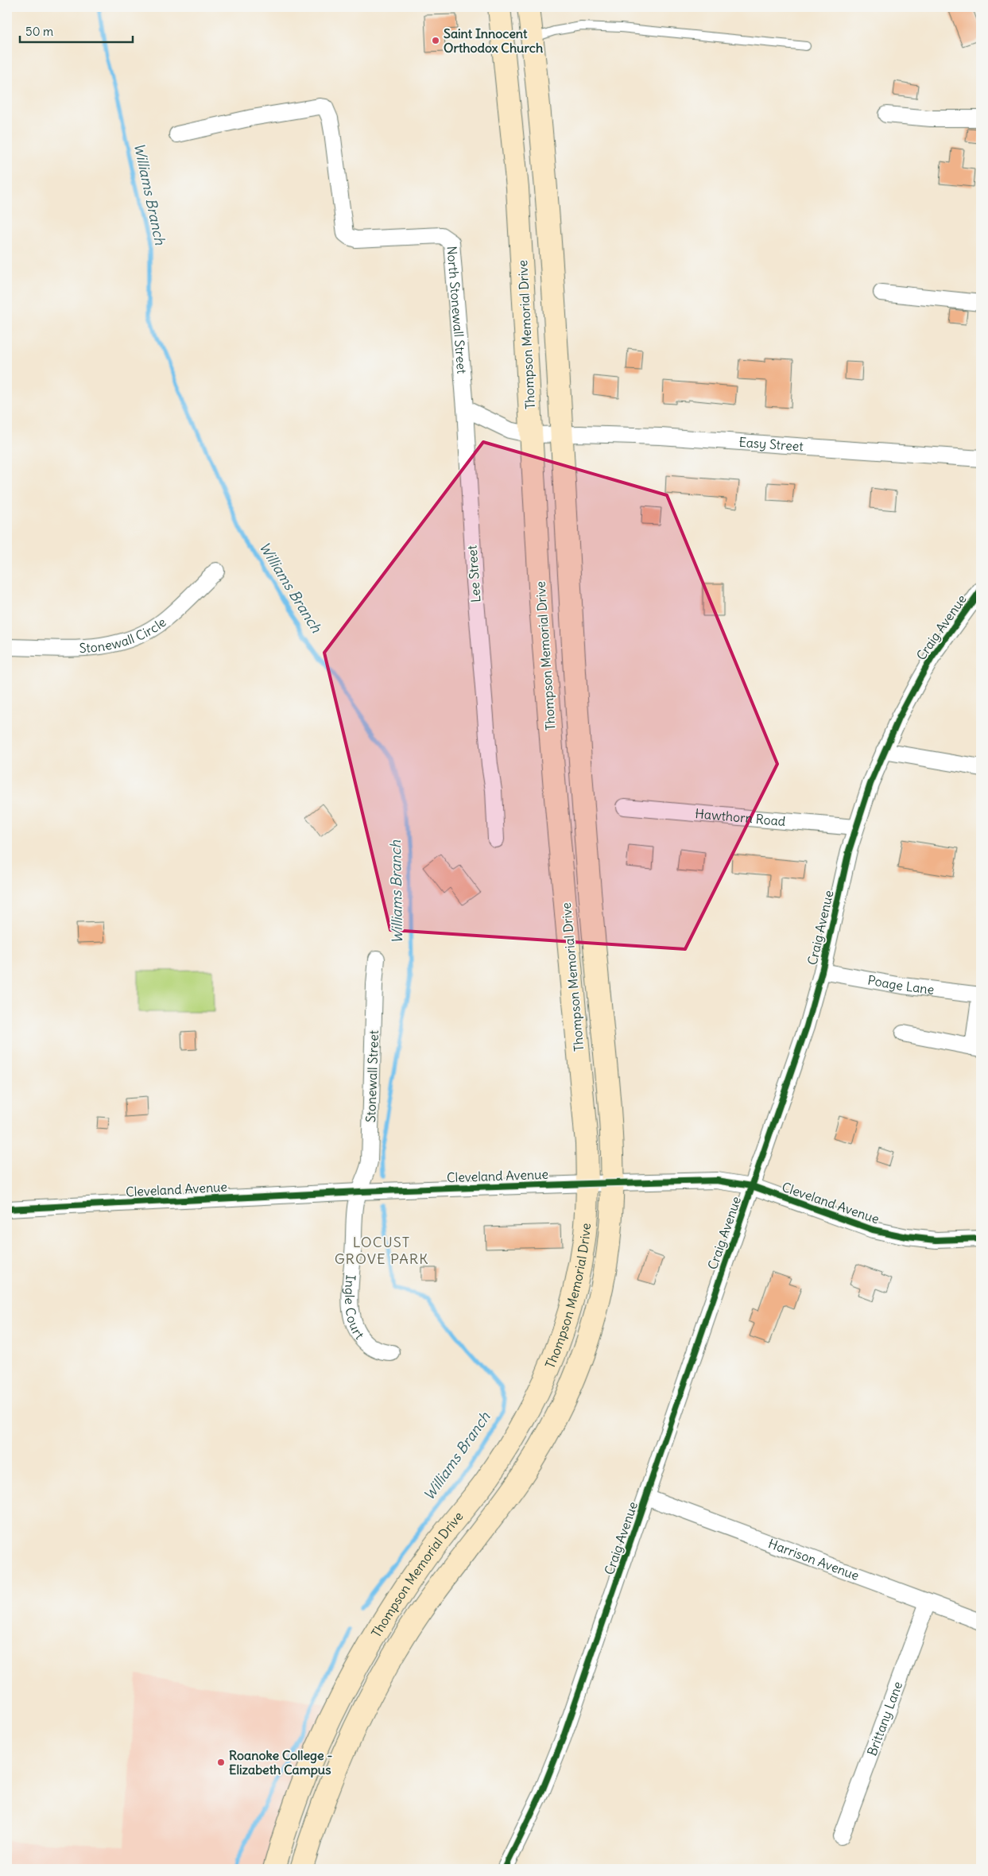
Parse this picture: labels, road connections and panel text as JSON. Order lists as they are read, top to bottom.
{
  "streets": {
    "main road": ["Thompson Memorial Drive"],
    "street": [
      "North Stonewall Street",
      "Easy Street",
      "Lee Street",
      "Craig Avenue",
      "Stonewall Circle",
      "Hawthorn Road",
      "Poage Lane",
      "Stonewall Street",
      "Cleveland Avenue",
      "Ingle Court",
      "Harrison Avenue",
      "Brittany Lane"
    ]
  },
  "crossings": [
    ["North Stonewall Street", "Lee Street"],
    ["Thompson Memorial Drive", "Easy Street"],
    ["Thompson Memorial Drive", "Cleveland Avenue"],
    ["Craig Avenue", "Hawthorn Road"],
    ["Craig Avenue", "Poage Lane"],
    ["Craig Avenue", "Cleveland Avenue"],
    ["Craig Avenue", "Harrison Avenue"],
    ["Stonewall Street", "Cleveland Avenue"],
    ["Stonewall Street", "Ingle Court"],
    ["Cleveland Avenue", "Ingle Court"],
    ["Harrison Avenue", "Brittany Lane"]
  ],
  "districts": ["LOCUST GROVE PARK"],
  "water": ["Williams Branch"],
  "places": ["Saint Innocent Orthodox Church", "Roanoke College - Elizabeth Campus"],
  "scale_bar": "50 m"
}
